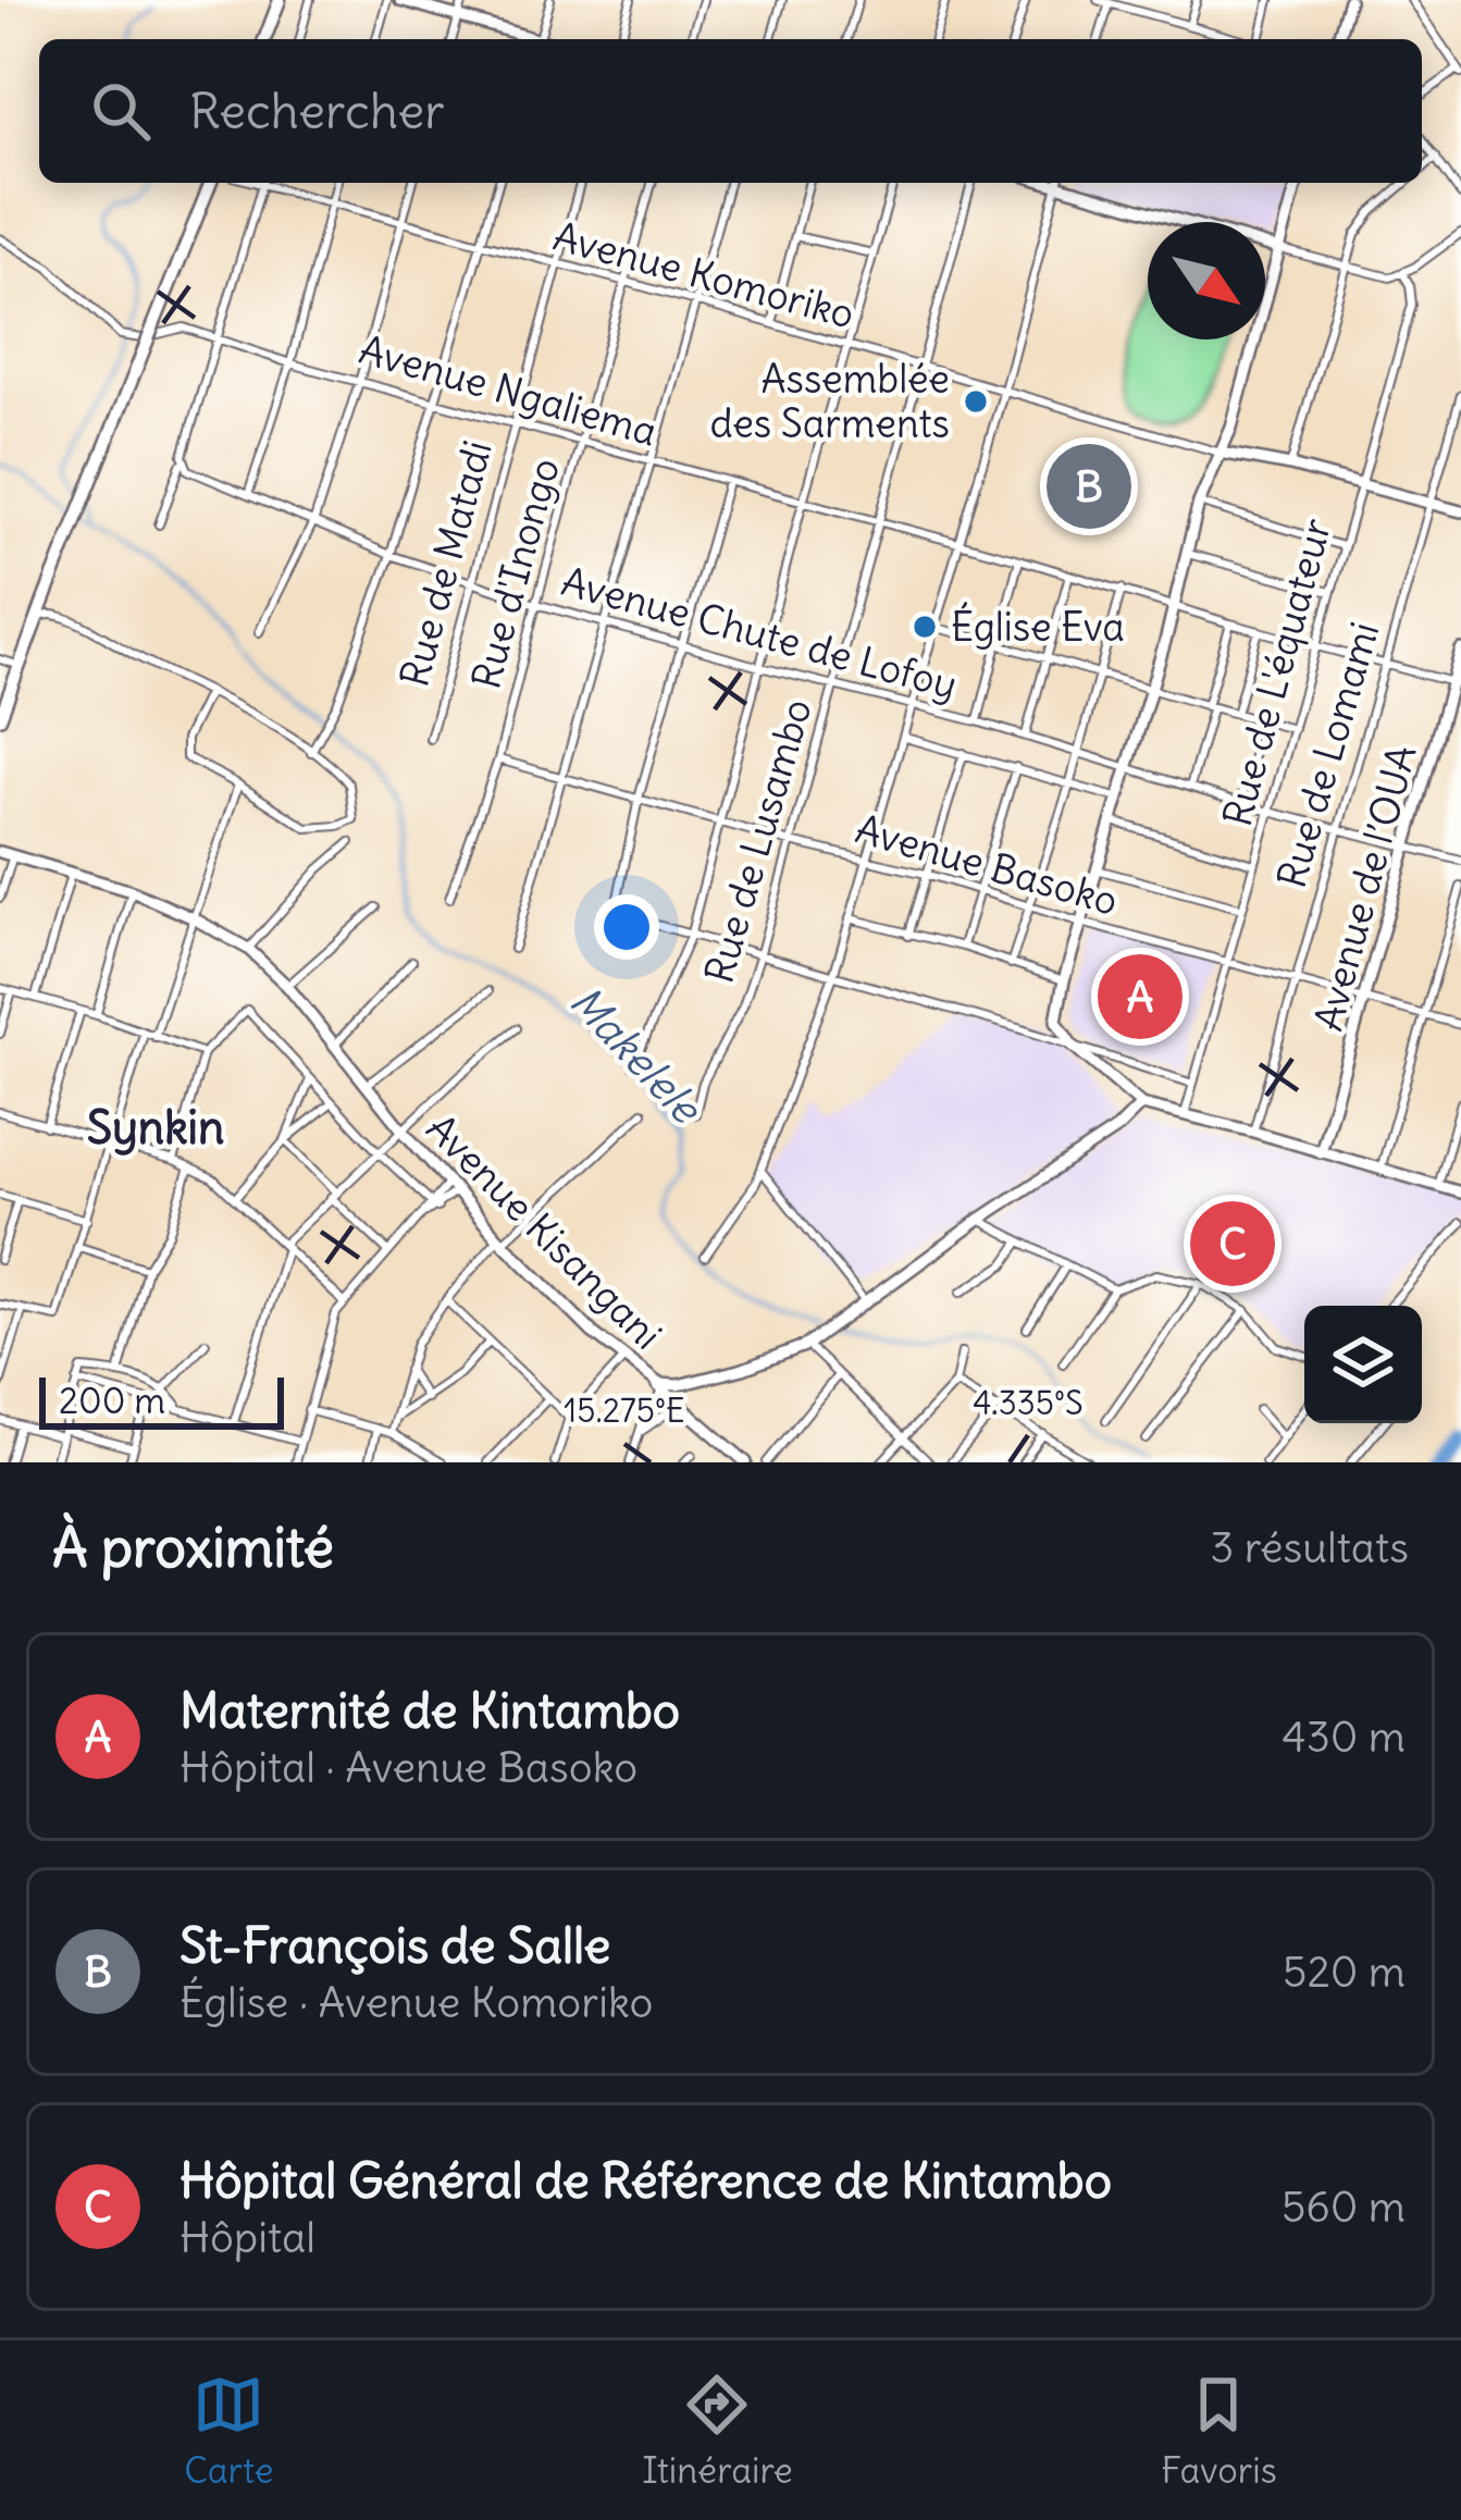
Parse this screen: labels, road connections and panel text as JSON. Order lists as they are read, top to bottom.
{
  "streets": {
    "street": [
      "Avenue Komoriko",
      "Avenue Ngaliema",
      "Rue de Matadi",
      "Rue d'Inongo",
      "Avenue Chute de Lofoy",
      "Rue de L'équateur",
      "Rue de Lomami",
      "Rue de Lusambo",
      "Avenue Basoko",
      "Avenue de l’OUA",
      "Avenue Kisangani"
    ]
  },
  "crossings": [
    ["Avenue Komoriko", "Rue de Matadi"],
    ["Avenue Komoriko", "Rue d'Inongo"],
    ["Avenue Komoriko", "Rue de L'équateur"],
    ["Avenue Komoriko", "Rue de Lomami"],
    ["Avenue Komoriko", "Rue de Lusambo"],
    ["Avenue Ngaliema", "Rue de Matadi"],
    ["Avenue Ngaliema", "Rue d'Inongo"],
    ["Avenue Ngaliema", "Rue de L'équateur"],
    ["Avenue Ngaliema", "Rue de Lomami"],
    ["Avenue Ngaliema", "Rue de Lusambo"],
    ["Avenue Ngaliema", "Avenue de l’OUA"],
    ["Rue de Matadi", "Avenue Chute de Lofoy"],
    ["Rue d'Inongo", "Avenue Chute de Lofoy"],
    ["Rue d'Inongo", "Avenue Basoko"],
    ["Avenue Chute de Lofoy", "Rue de L'équateur"],
    ["Avenue Chute de Lofoy", "Rue de Lomami"],
    ["Avenue Chute de Lofoy", "Rue de Lusambo"],
    ["Avenue Chute de Lofoy", "Avenue de l’OUA"],
    ["Rue de L'équateur", "Avenue Basoko"],
    ["Rue de Lomami", "Avenue Basoko"],
    ["Rue de Lusambo", "Avenue Basoko"],
    ["Avenue Basoko", "Avenue de l’OUA"]
  ],
  "districts": ["Synkin"],
  "water": ["Makelele"],
  "places": ["Assemblée des Sarments", "Église Eva"],
  "scale_bar": "200 m",
  "north": "bottom right",
  "page": {
    "search": "Rechercher",
    "pins": ["B", "A", "C"],
    "scale": "200 m",
    "heading": ["À proximité", "3 résultats"],
    "list": [
      {
        "mark": "A",
        "name": "Maternité de Kintambo",
        "note": "Hôpital · Avenue Basoko",
        "value": "430 m"
      },
      {
        "mark": "B",
        "name": "St-François de Salle",
        "note": "Église · Avenue Komoriko",
        "value": "520 m"
      },
      {
        "mark": "C",
        "name": "Hôpital Général de Référence de Kintambo",
        "note": "Hôpital",
        "value": "560 m"
      }
    ],
    "nav": ["Carte", "Itinéraire", "Favoris"]
  },
  "coordinates": ["4.335°S", "15.275°E"]
}
